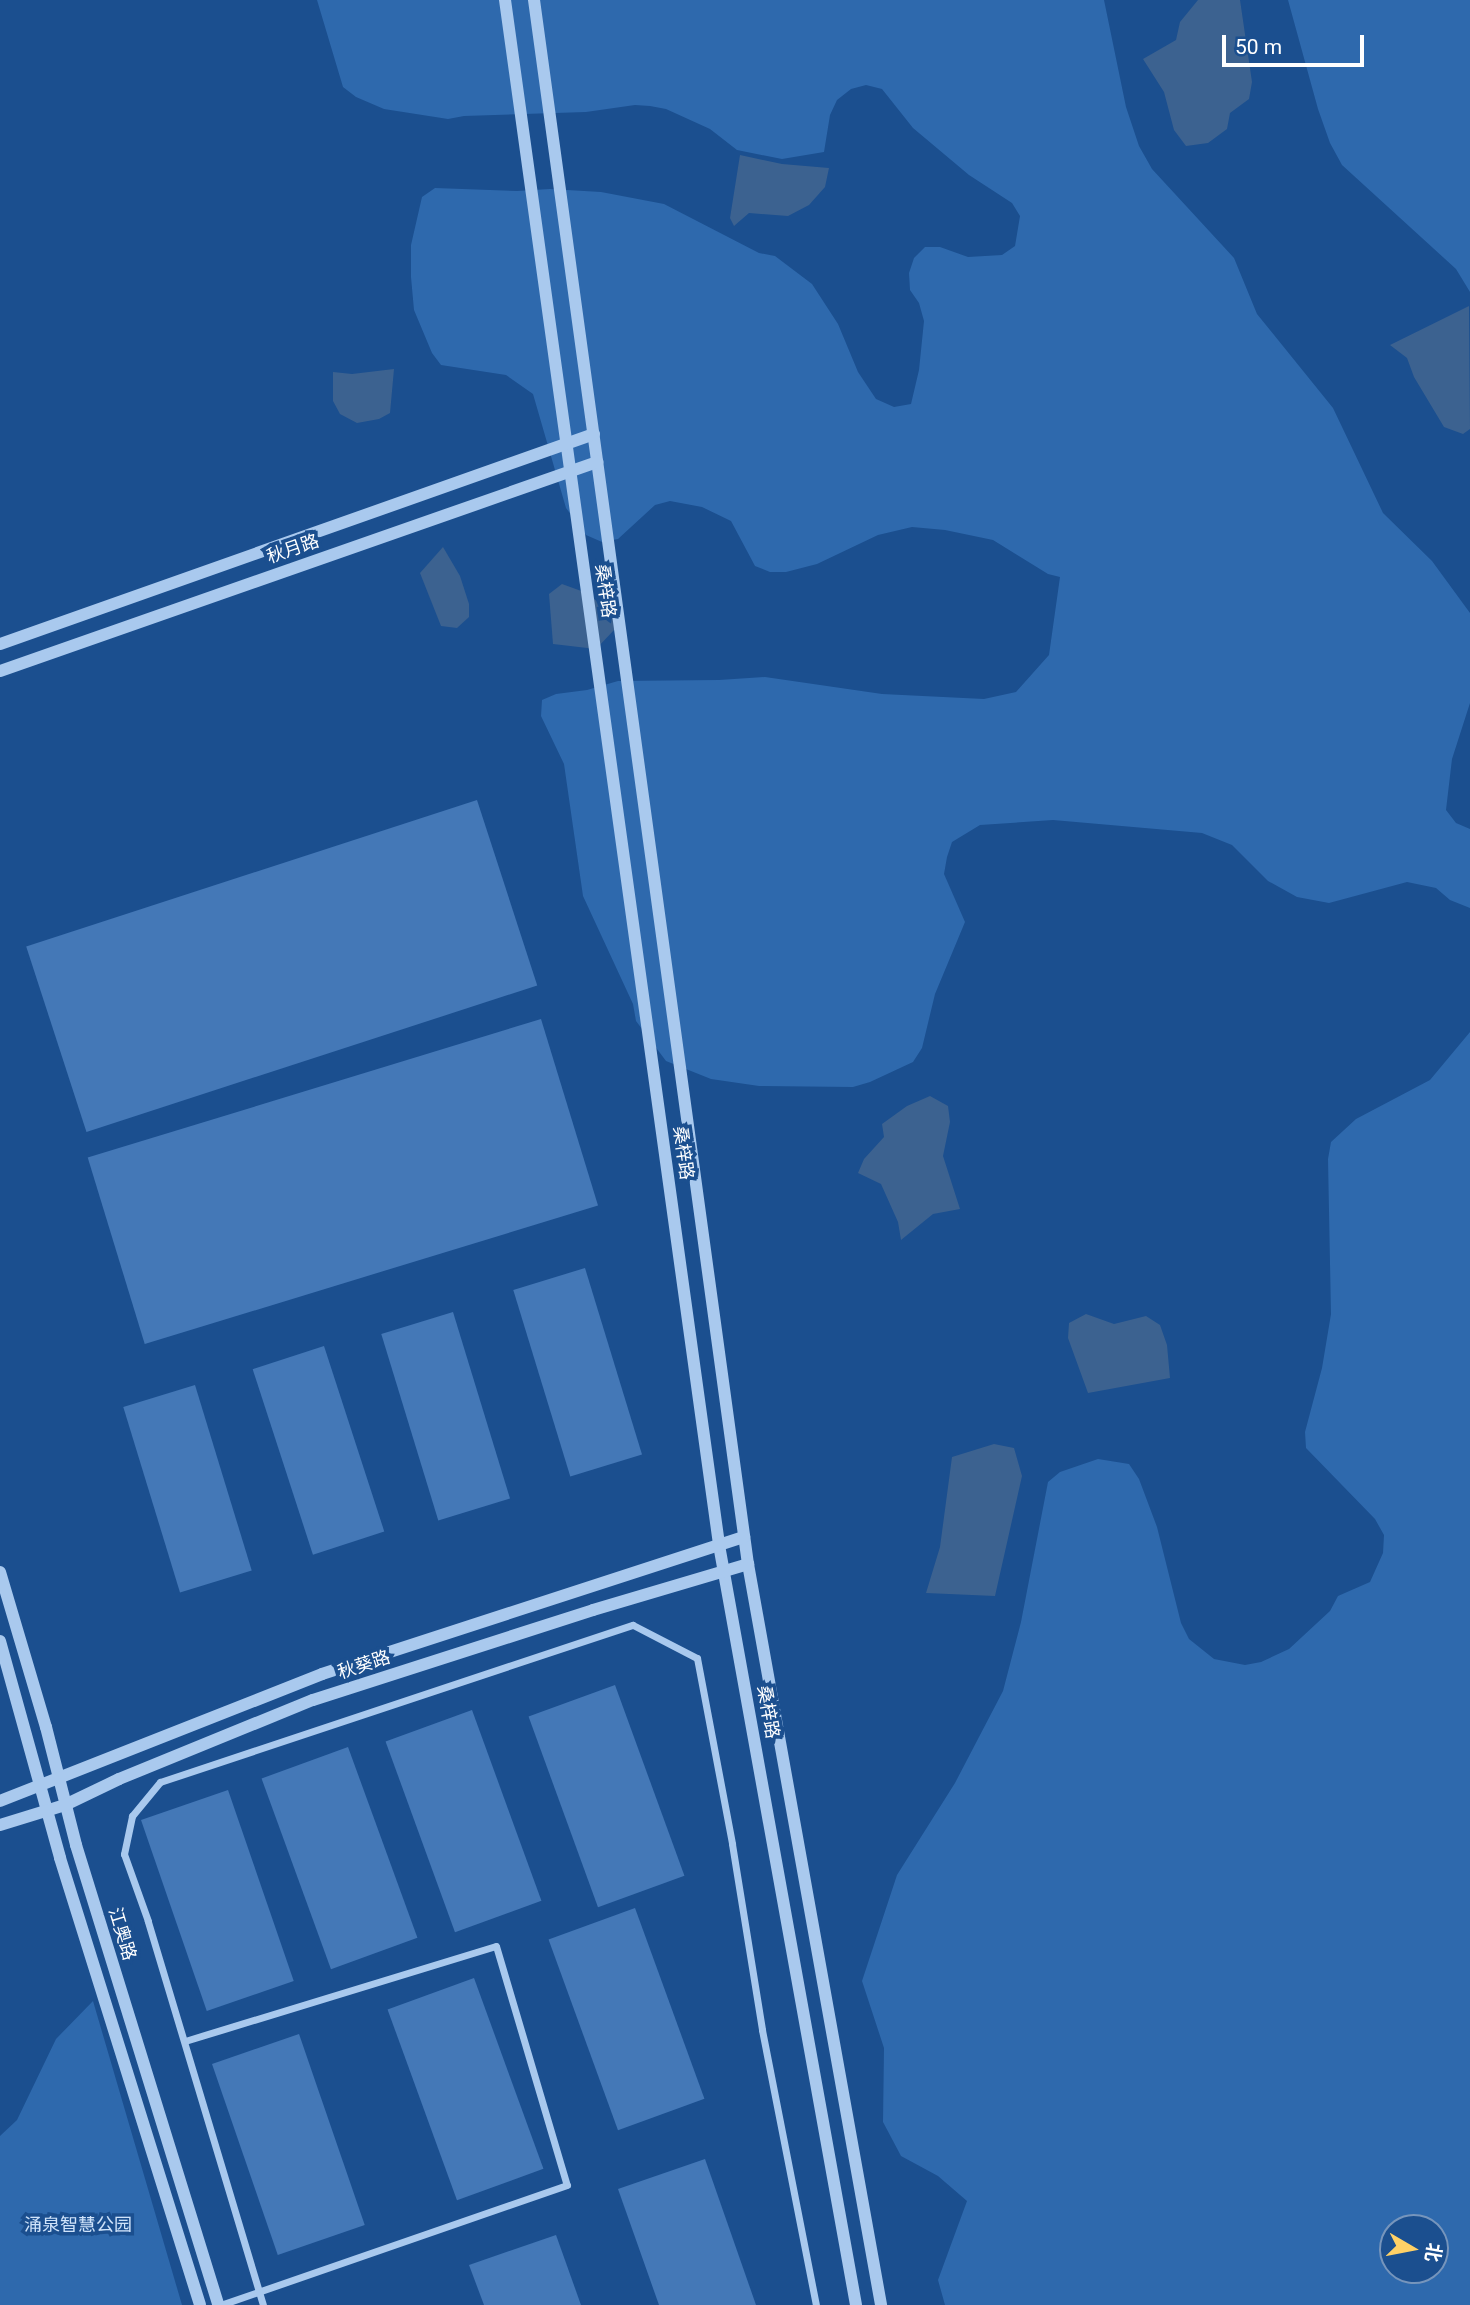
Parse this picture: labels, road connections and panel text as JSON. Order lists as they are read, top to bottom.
{
  "streets": {
    "street": [
      "秋月路",
      "桑梓路",
      "秋葵路",
      "江奥路"
    ]
  },
  "crossings": [
    ["秋月路", "桑梓路"],
    ["桑梓路", "秋葵路"],
    ["秋葵路", "江奥路"]
  ],
  "parks": ["涌泉智慧公园"],
  "scale_bar": "50 m",
  "north": "right"
}
